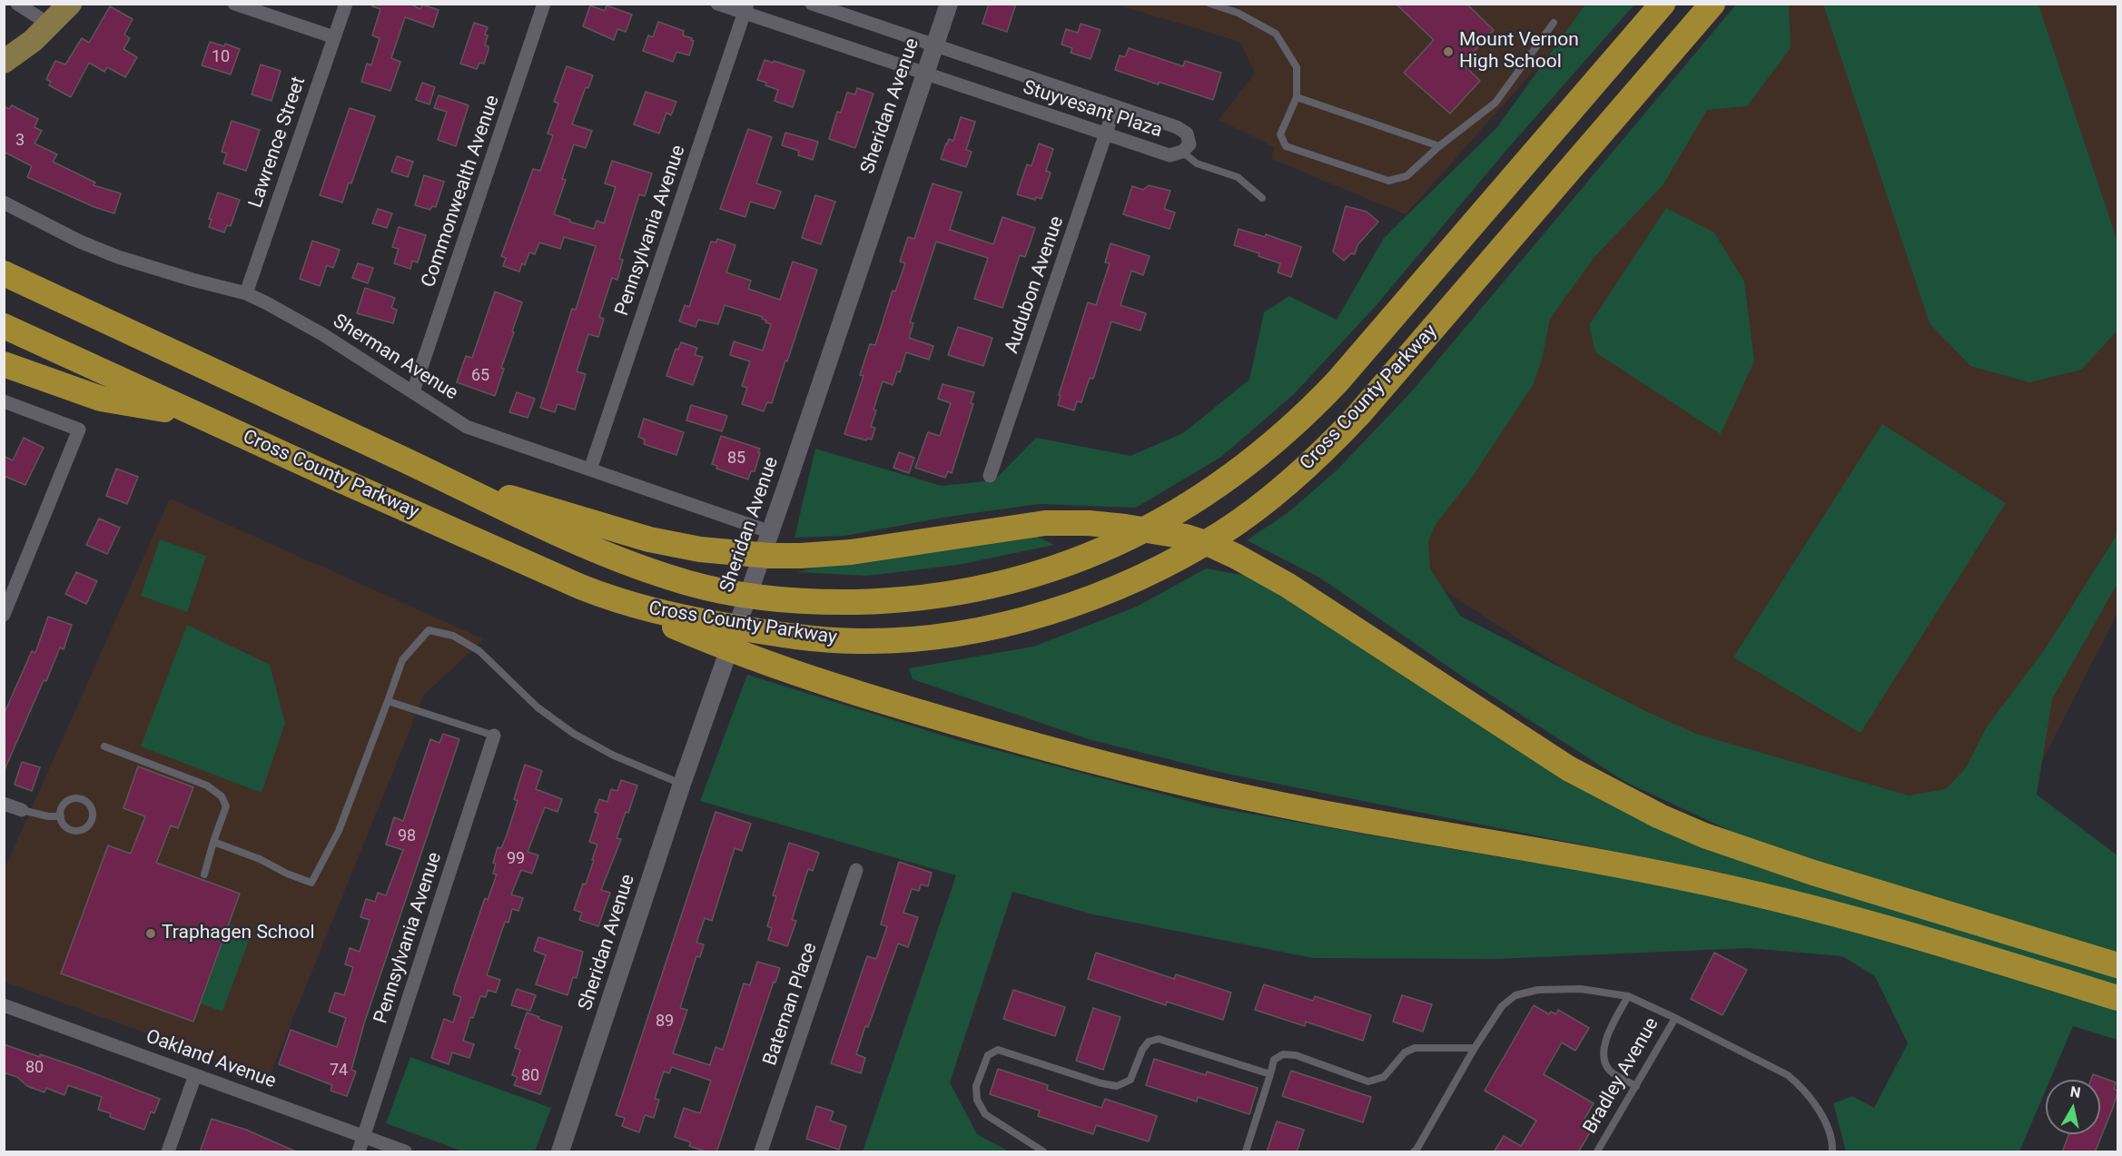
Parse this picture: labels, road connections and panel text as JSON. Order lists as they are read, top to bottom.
{
  "streets": {
    "highway": ["Cross County Parkway"],
    "street": [
      "Sheridan Avenue",
      "Stuyvesant Plaza",
      "Lawrence Street",
      "Commonwealth Avenue",
      "Pennsylvania Avenue",
      "Audubon Avenue",
      "Sherman Avenue",
      "Bateman Place",
      "Oakland Avenue"
    ],
    "lane": ["Bradley Avenue"]
  },
  "crossings": [
    ["Sheridan Avenue", "Stuyvesant Plaza"],
    ["Sheridan Avenue", "Sherman Avenue"],
    ["Stuyvesant Plaza", "Pennsylvania Avenue"],
    ["Stuyvesant Plaza", "Audubon Avenue"],
    ["Lawrence Street", "Sherman Avenue"],
    ["Commonwealth Avenue", "Sherman Avenue"],
    ["Pennsylvania Avenue", "Sherman Avenue"],
    ["Pennsylvania Avenue", "Oakland Avenue"]
  ],
  "places": ["Mount Vernon High School", "Traphagen School"],
  "house_numbers": [
    "10",
    "3",
    "65",
    "85",
    "98",
    "99",
    "89",
    "80",
    "74",
    "80"
  ],
  "north": "top"
}
